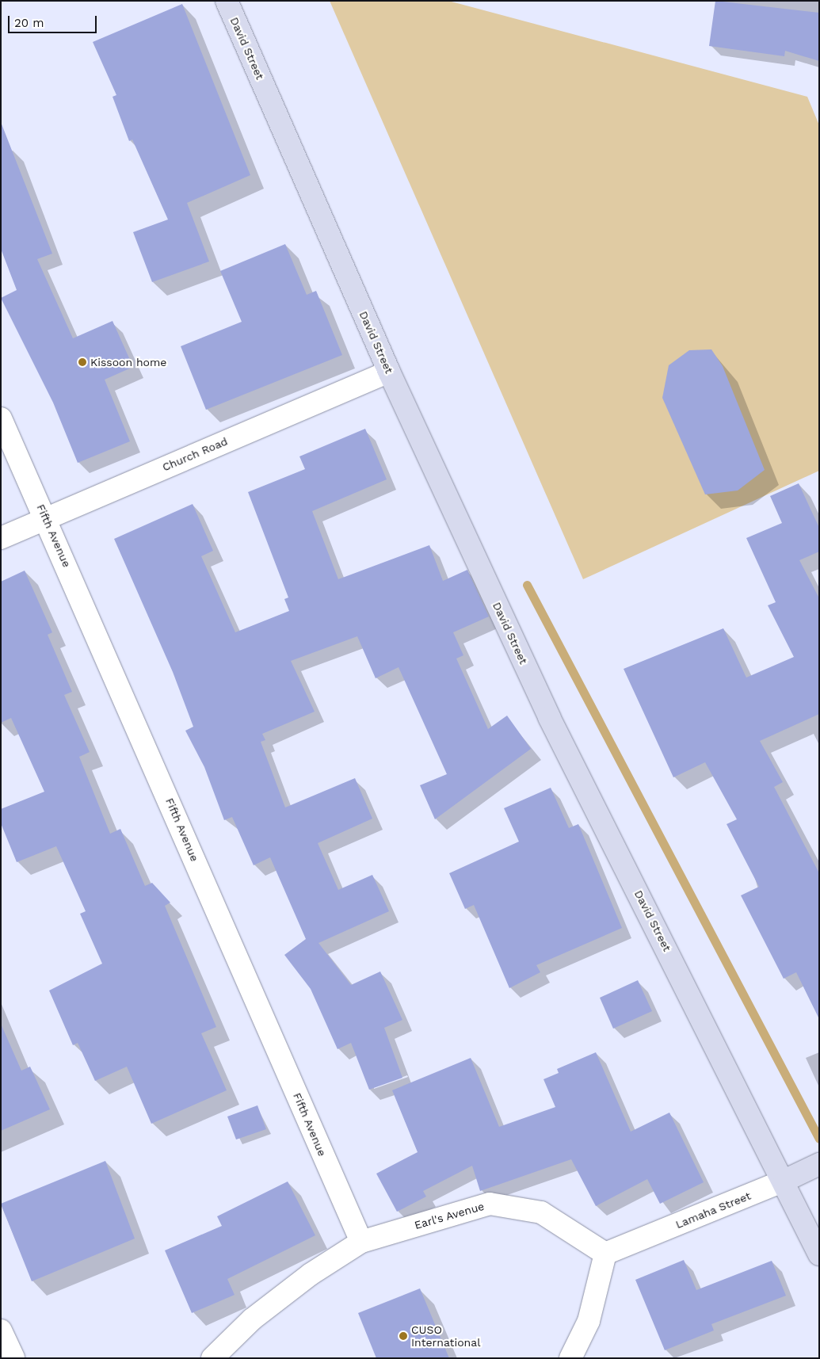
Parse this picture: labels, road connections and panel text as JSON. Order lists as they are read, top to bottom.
{
  "streets": {
    "street": [
      "David Street",
      "Church Road",
      "Fifth Avenue",
      "Lamaha Street",
      "Earl's Avenue"
    ]
  },
  "crossings": [
    ["David Street", "Church Road"],
    ["David Street", "Lamaha Street"],
    ["Church Road", "Fifth Avenue"],
    ["Fifth Avenue", "Earl's Avenue"],
    ["Lamaha Street", "Earl's Avenue"]
  ],
  "places": ["Kissoon home", "CUSO International"],
  "scale_bar": "20 m"
}
